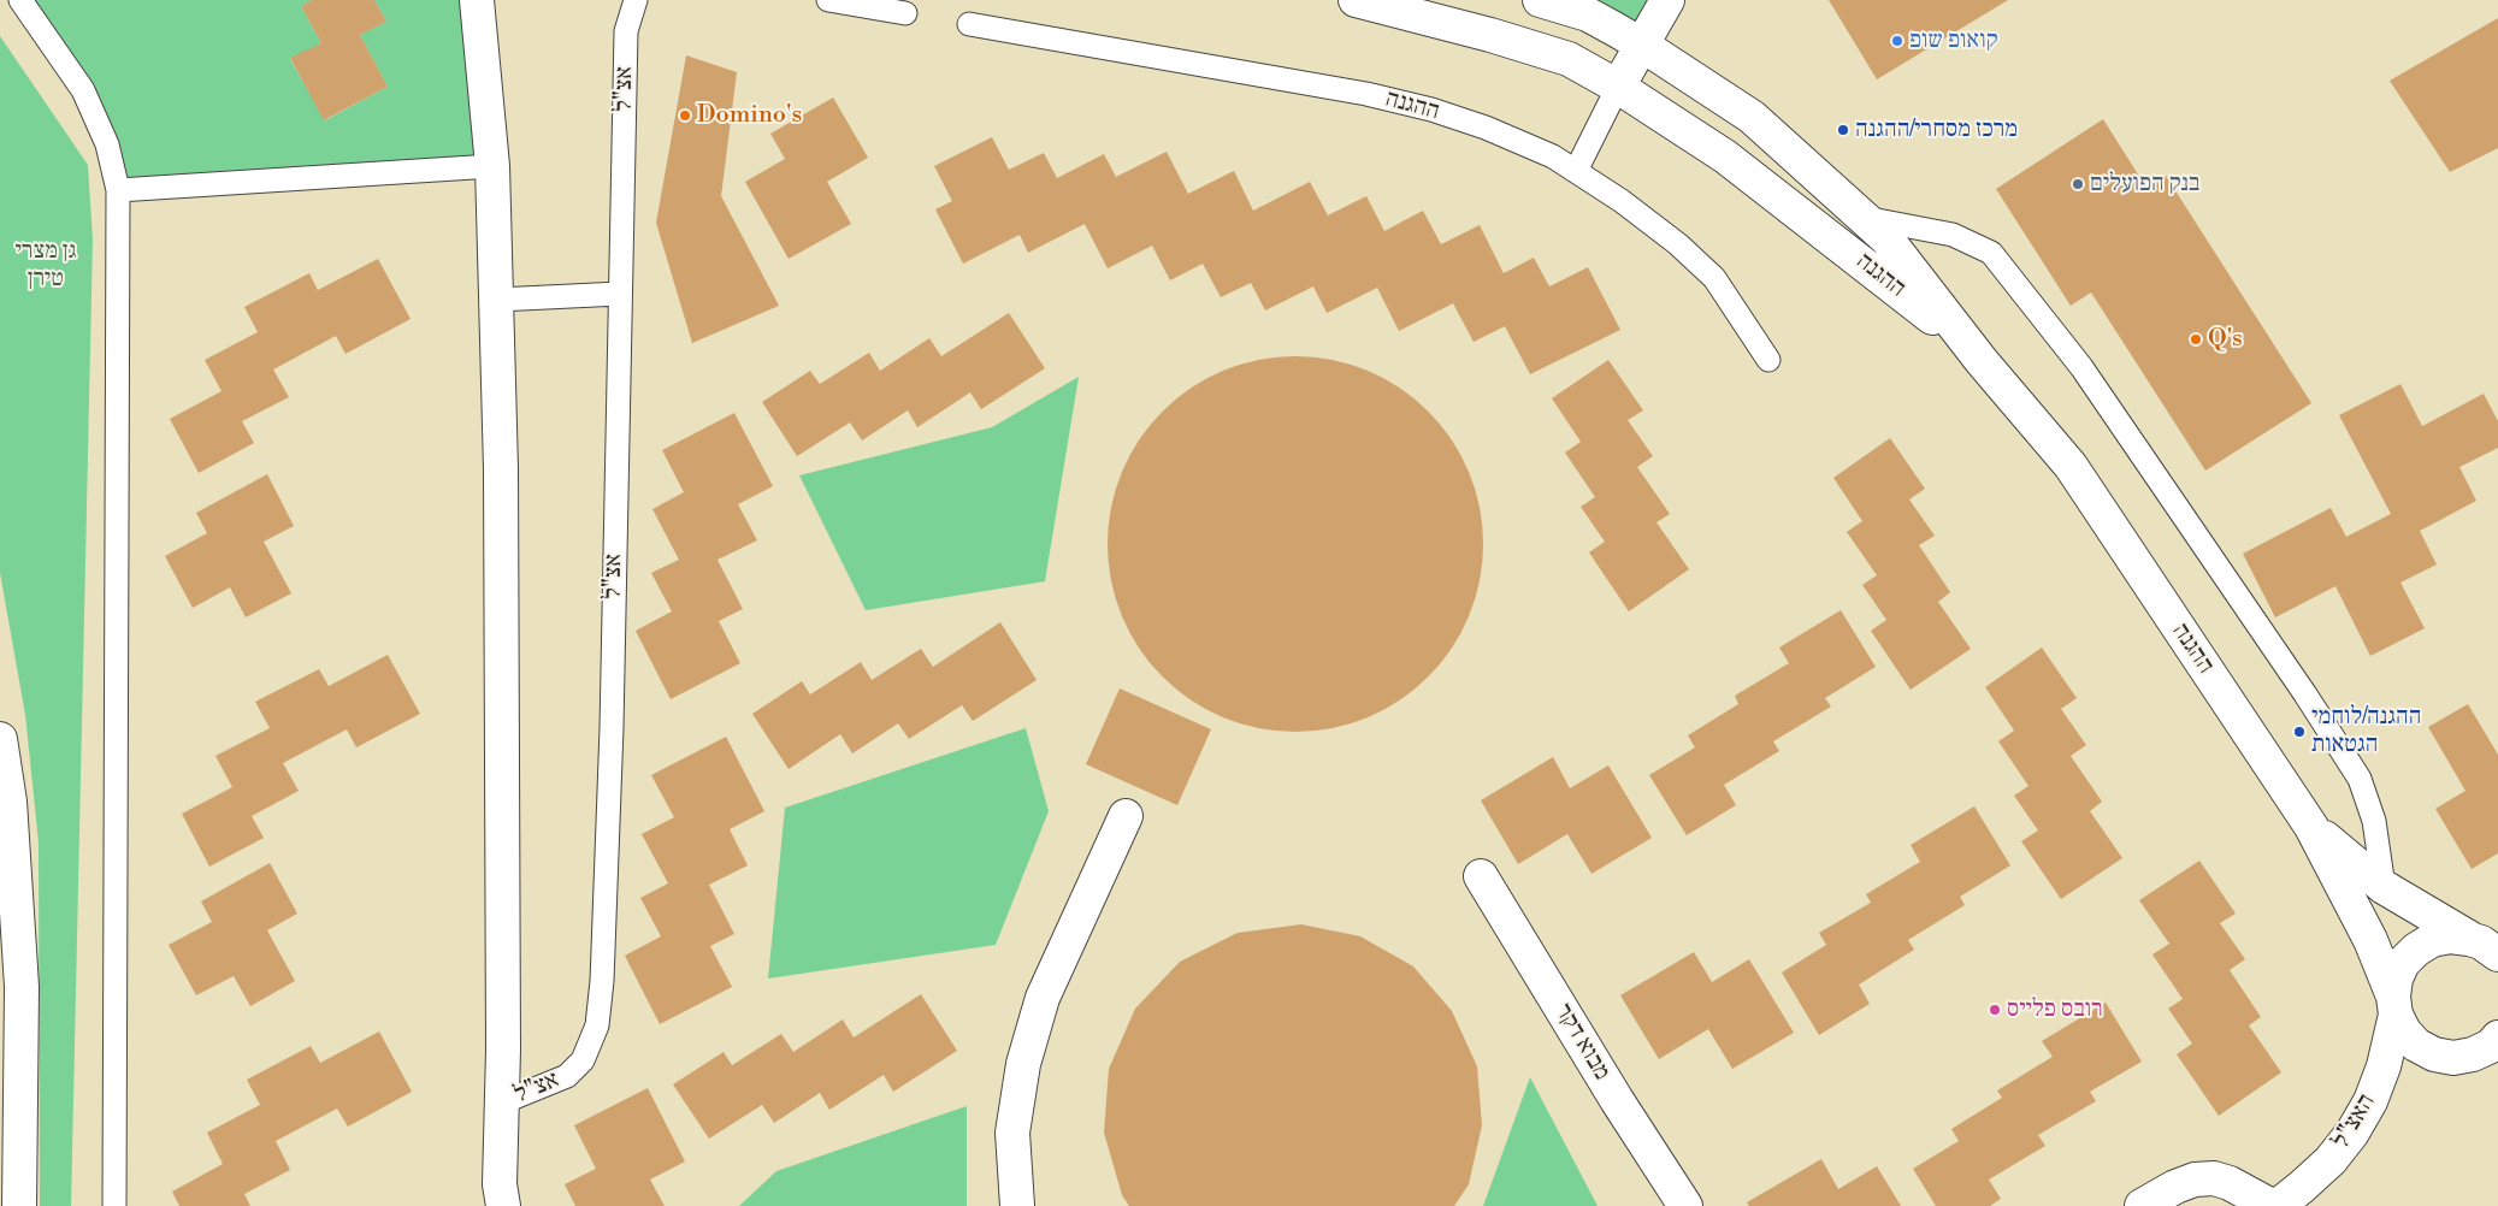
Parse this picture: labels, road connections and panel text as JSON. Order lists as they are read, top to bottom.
{
  "streets": {
    "main road": [
      "אצ\"ל",
      "ההגנה",
      "מבוא דקר",
      "האצ\"ל"
    ]
  },
  "crossings": [
    ["ההגנה", "האצ\"ל"]
  ],
  "parks": ["גן מצרי טירן"],
  "places": [
    "קואופ שופ",
    "Domino's",
    "מרכז מסחרי/ההגנה",
    "בנק הפועלים",
    "Q's",
    "ההגנה/לוחמי הגטאות",
    "רובס פלייס"
  ]
}
